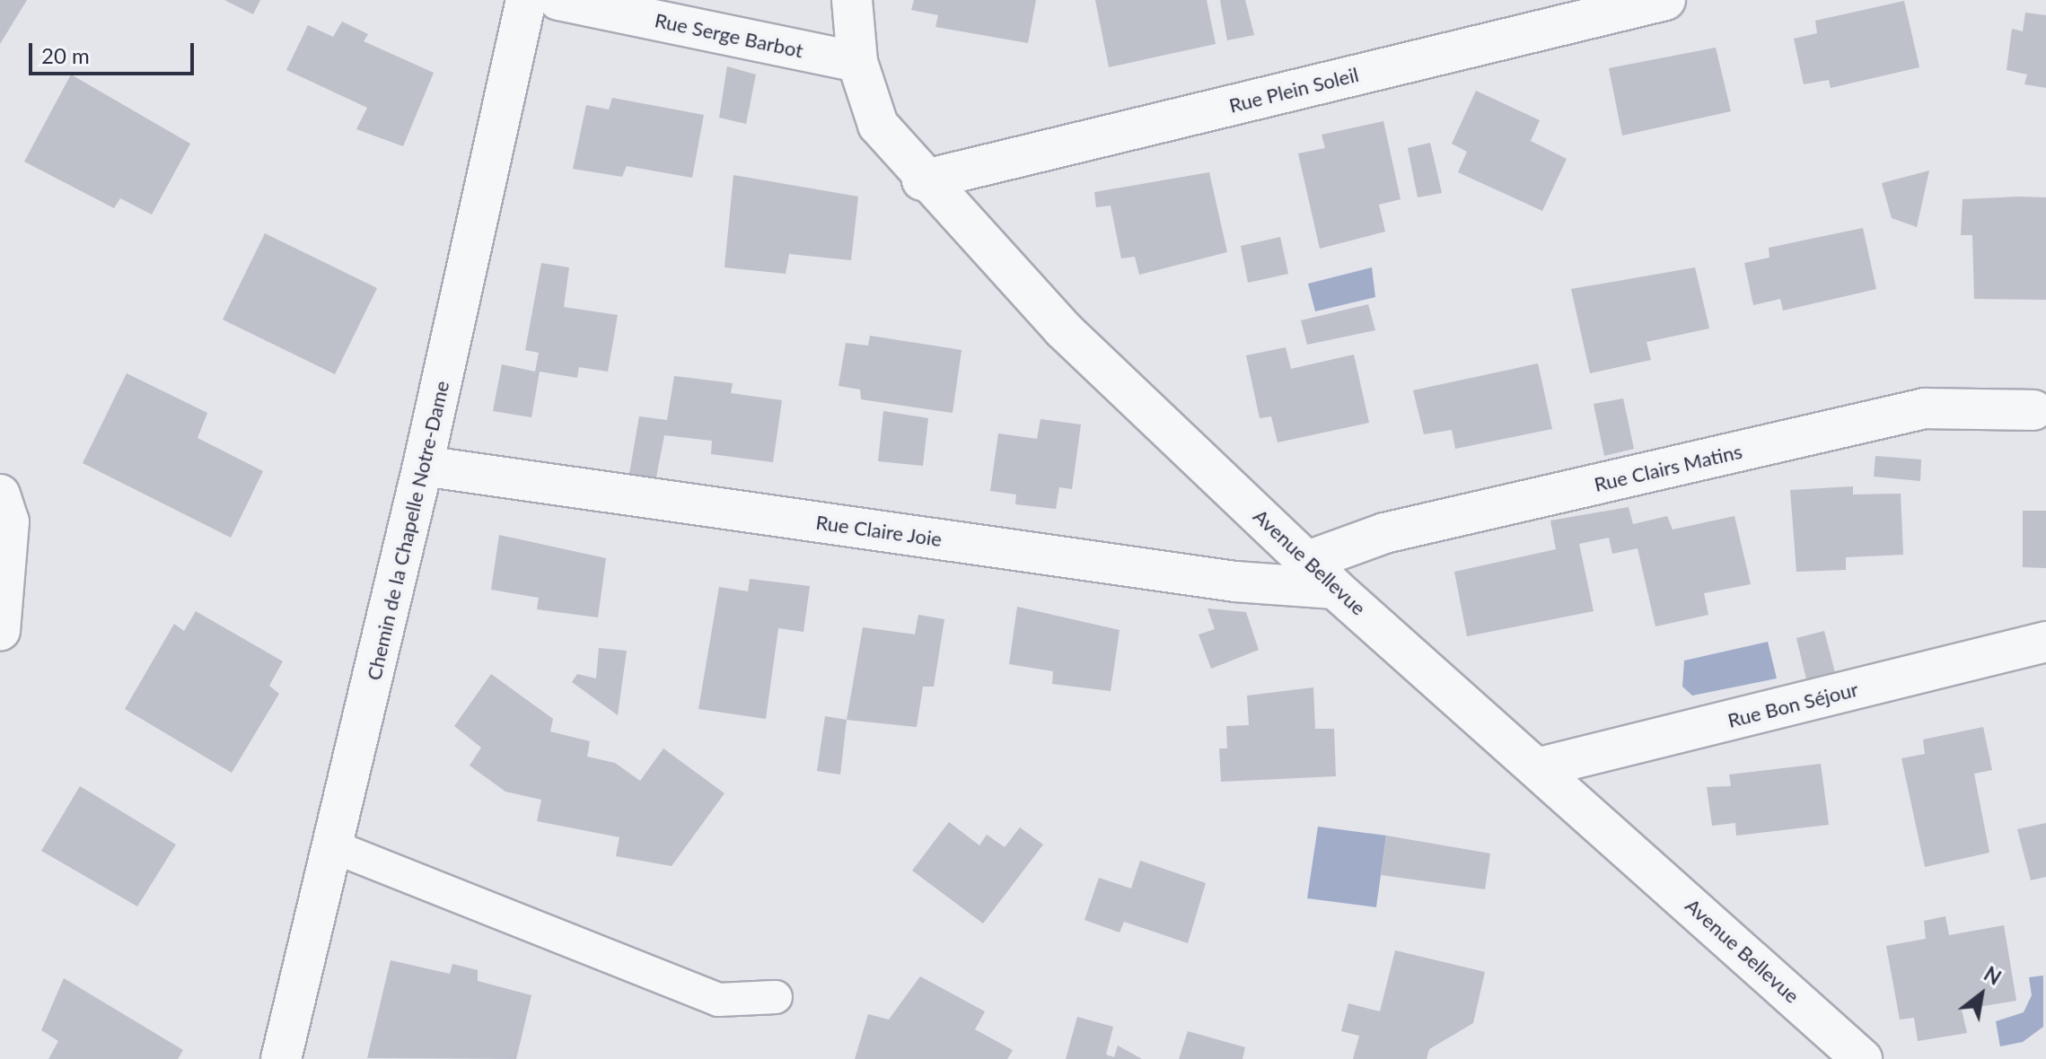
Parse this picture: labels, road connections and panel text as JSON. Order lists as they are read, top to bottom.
{
  "streets": {
    "street": [
      "Rue Serge Barbot",
      "Rue Plein Soleil",
      "Rue Clairs Matins",
      "Chemin de la Chapelle Notre-Dame",
      "Rue Claire Joie",
      "Avenue Bellevue",
      "Rue Bon Séjour"
    ]
  },
  "crossings": [
    ["Rue Serge Barbot", "Avenue Bellevue"],
    ["Rue Plein Soleil", "Avenue Bellevue"],
    ["Rue Clairs Matins", "Avenue Bellevue"],
    ["Chemin de la Chapelle Notre-Dame", "Rue Claire Joie"],
    ["Rue Claire Joie", "Avenue Bellevue"],
    ["Avenue Bellevue", "Rue Bon Séjour"]
  ],
  "scale_bar": "20 m",
  "north": "top right"
}
